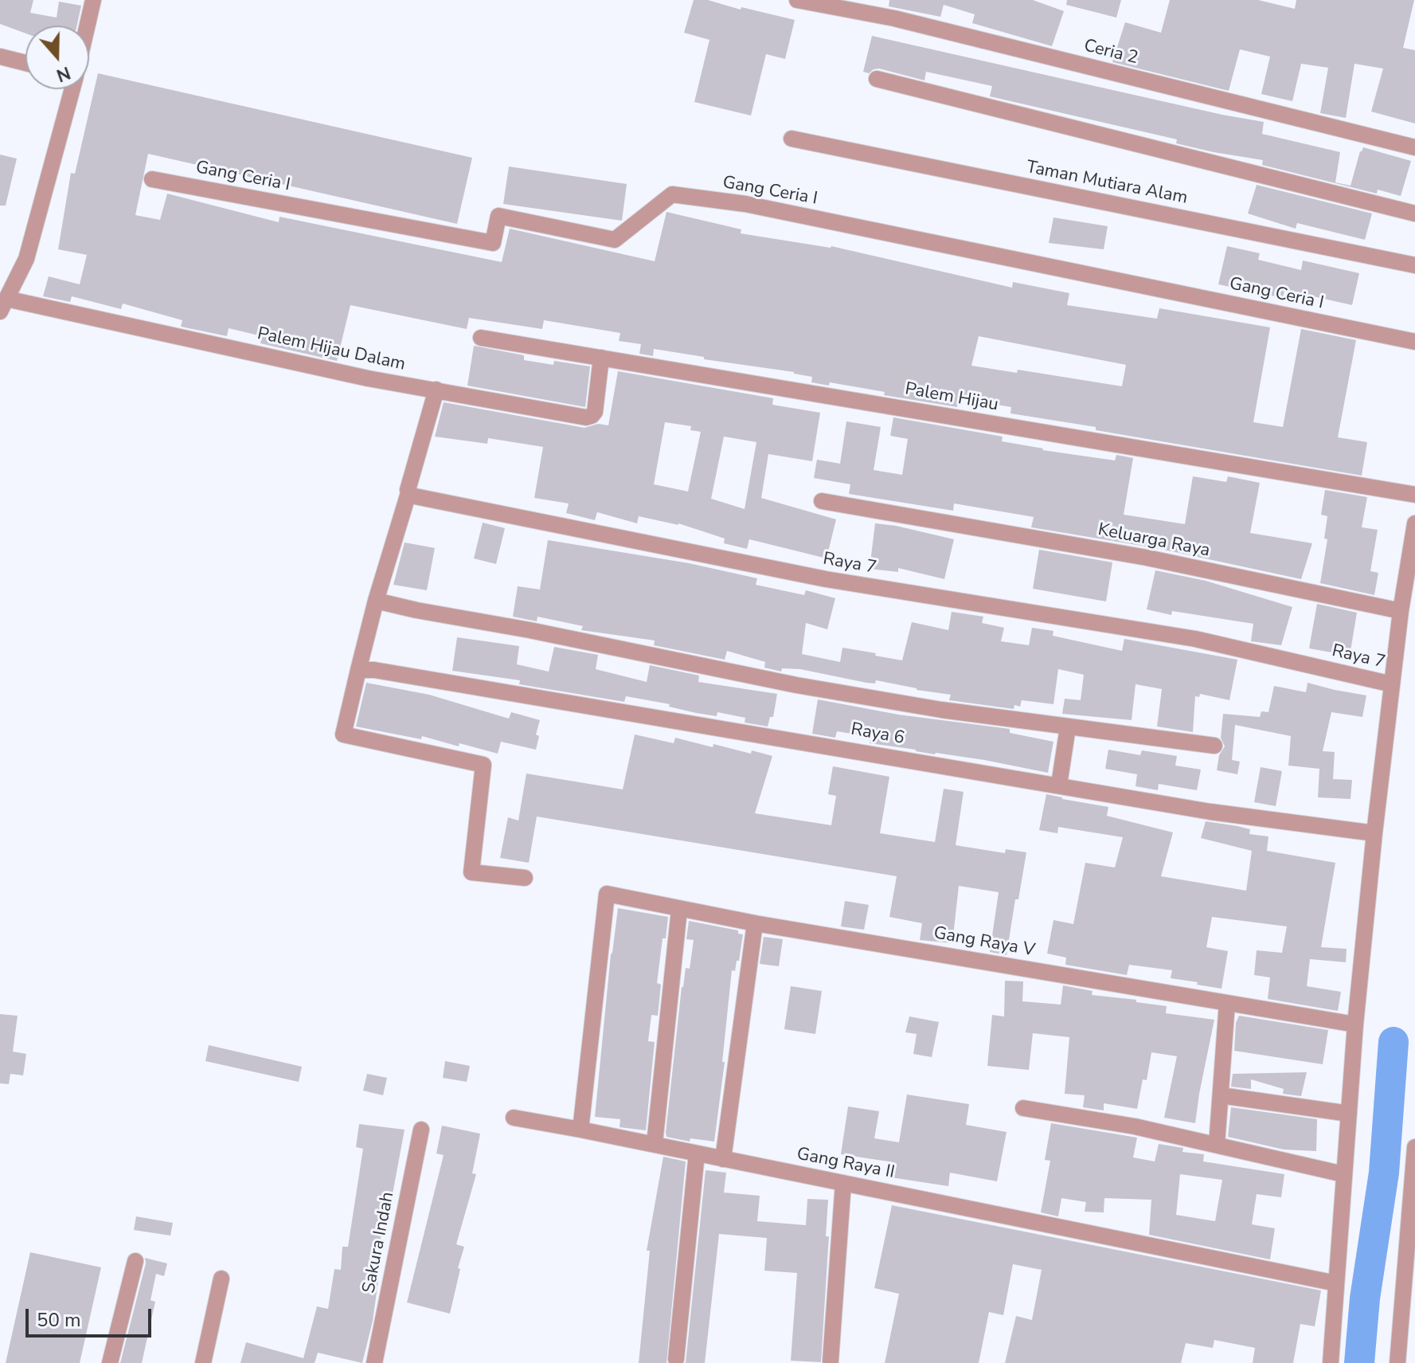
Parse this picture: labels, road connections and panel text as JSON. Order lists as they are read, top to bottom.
{
  "streets": {
    "street": [
      "Ceria 2",
      "Gang Ceria I",
      "Taman Mutiara Alam",
      "Palem Hijau Dalam",
      "Palem Hijau",
      "Keluarga Raya",
      "Raya 7",
      "Raya 6",
      "Gang Raya V",
      "Gang Raya II",
      "Sakura Indah"
    ]
  },
  "crossings": [
    ["Palem Hijau Dalam", "Palem Hijau"],
    ["Gang Raya V", "Gang Raya II"]
  ],
  "scale_bar": "50 m",
  "north": "bottom"
}
